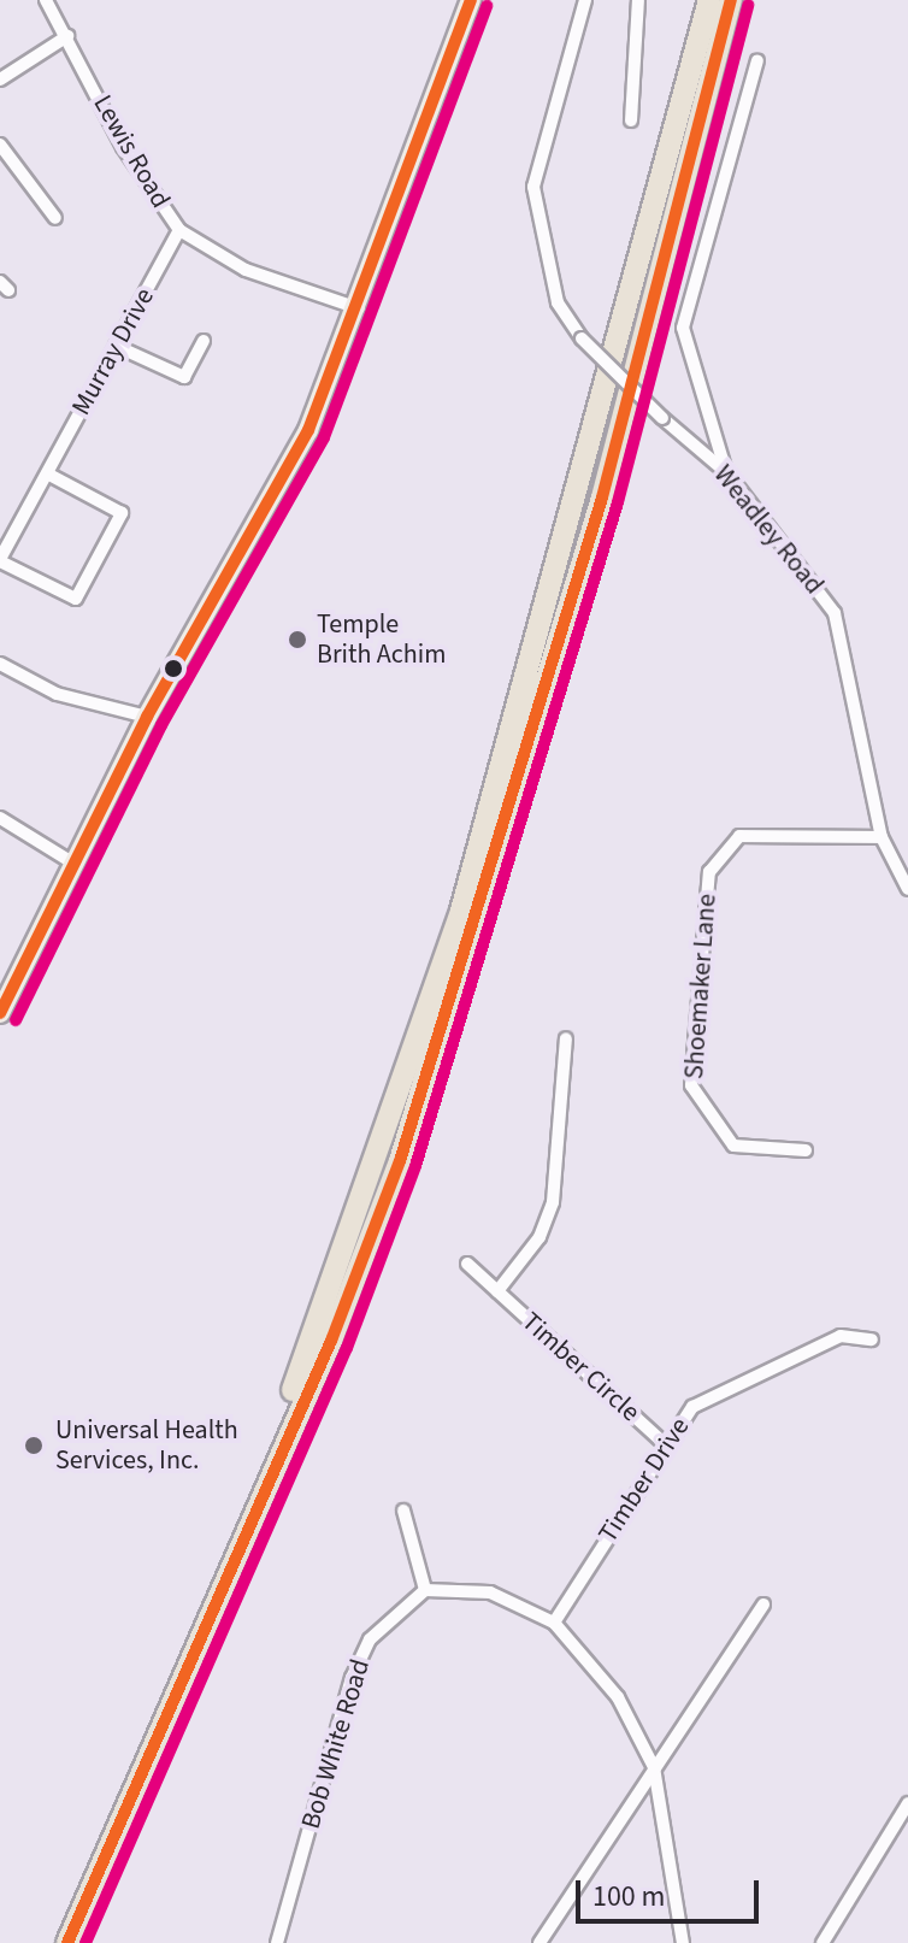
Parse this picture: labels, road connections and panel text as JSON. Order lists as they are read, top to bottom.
{
  "streets": {
    "street": [
      "Lewis Road",
      "Murray Drive",
      "Weadley Road",
      "Shoemaker Lane",
      "Timber Circle",
      "Timber Drive",
      "Bob White Road"
    ]
  },
  "crossings": [
    ["Lewis Road", "Murray Drive"],
    ["Weadley Road", "Shoemaker Lane"],
    ["Timber Circle", "Timber Drive"]
  ],
  "places": ["Temple Brith Achim", "Universal Health Services, Inc."],
  "scale_bar": "100 m"
}
